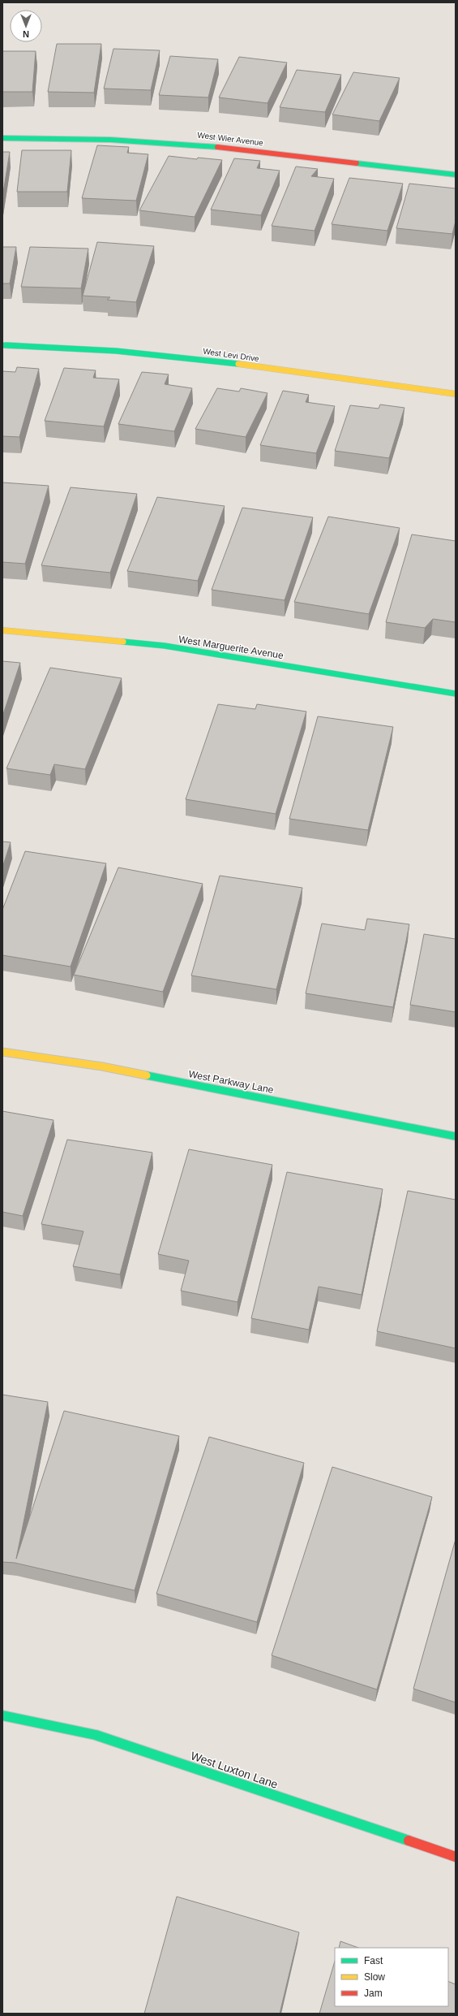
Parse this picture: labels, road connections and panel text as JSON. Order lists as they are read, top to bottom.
{
  "streets": {
    "street": [
      "West Wier Avenue",
      "West Levi Drive",
      "West Marguerite Avenue",
      "West Parkway Lane",
      "West Luxton Lane"
    ]
  },
  "legend": ["Fast", "Slow", "Jam"],
  "north": "bottom"
}
